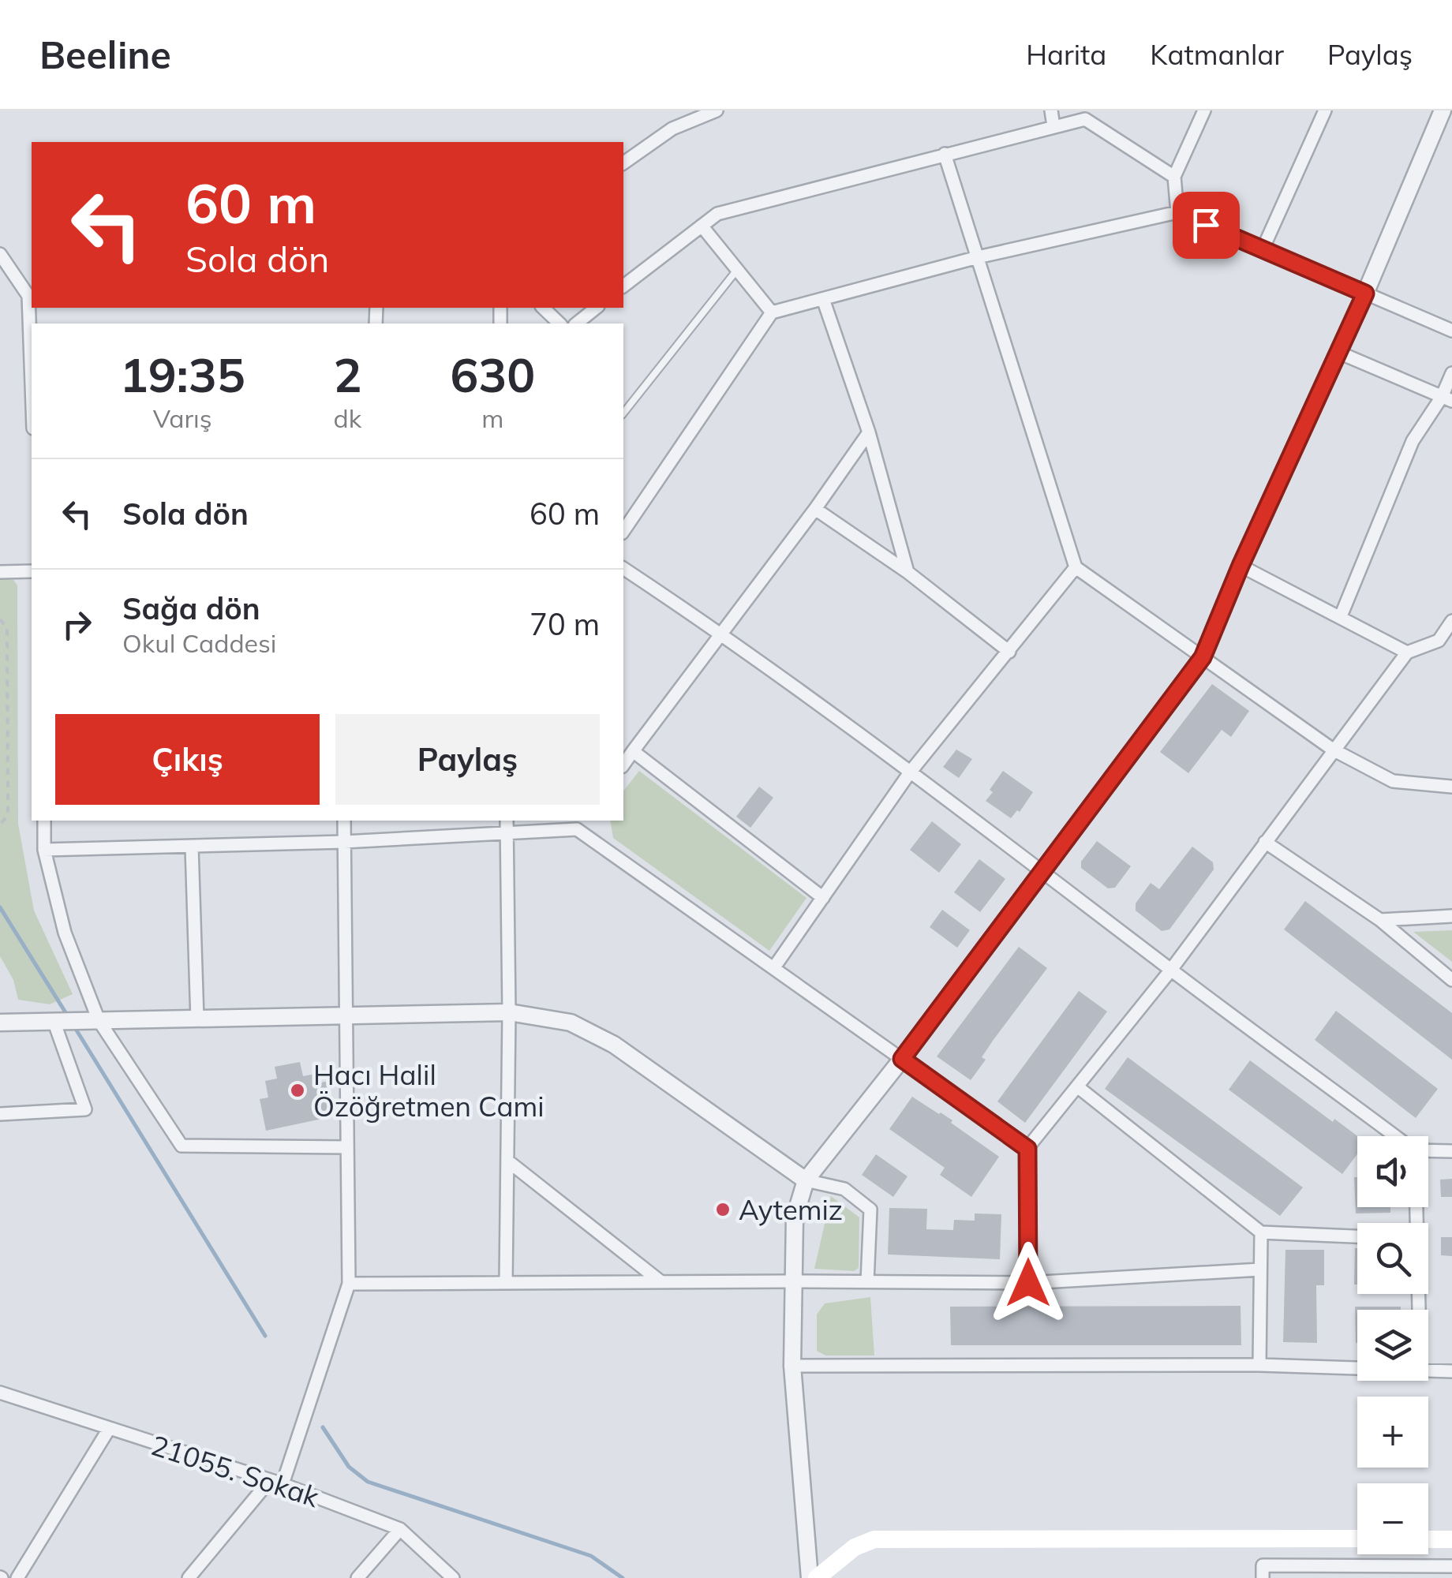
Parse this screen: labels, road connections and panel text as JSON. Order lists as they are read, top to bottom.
{
  "streets": {
    "street": ["21055. Sokak"]
  },
  "places": ["Hacı Halil Özöğretmen Cami", "Aytemiz"],
  "page": {
    "header": "Beeline",
    "nav": ["Harita", "Katmanlar", "Paylaş"],
    "turn": ["60 m", "Sola dön"],
    "eta": [
      "19:35",
      "Varış",
      "2",
      "dk",
      "630",
      "m"
    ],
    "list": [
      {
        "name": "Sola dön",
        "value": "60 m"
      },
      {
        "name": "Sağa dön",
        "note": "Okul Caddesi",
        "value": "70 m"
      }
    ],
    "buttons": ["Çıkış", "Paylaş"],
    "map_buttons": ["+", "−"]
  }
}
